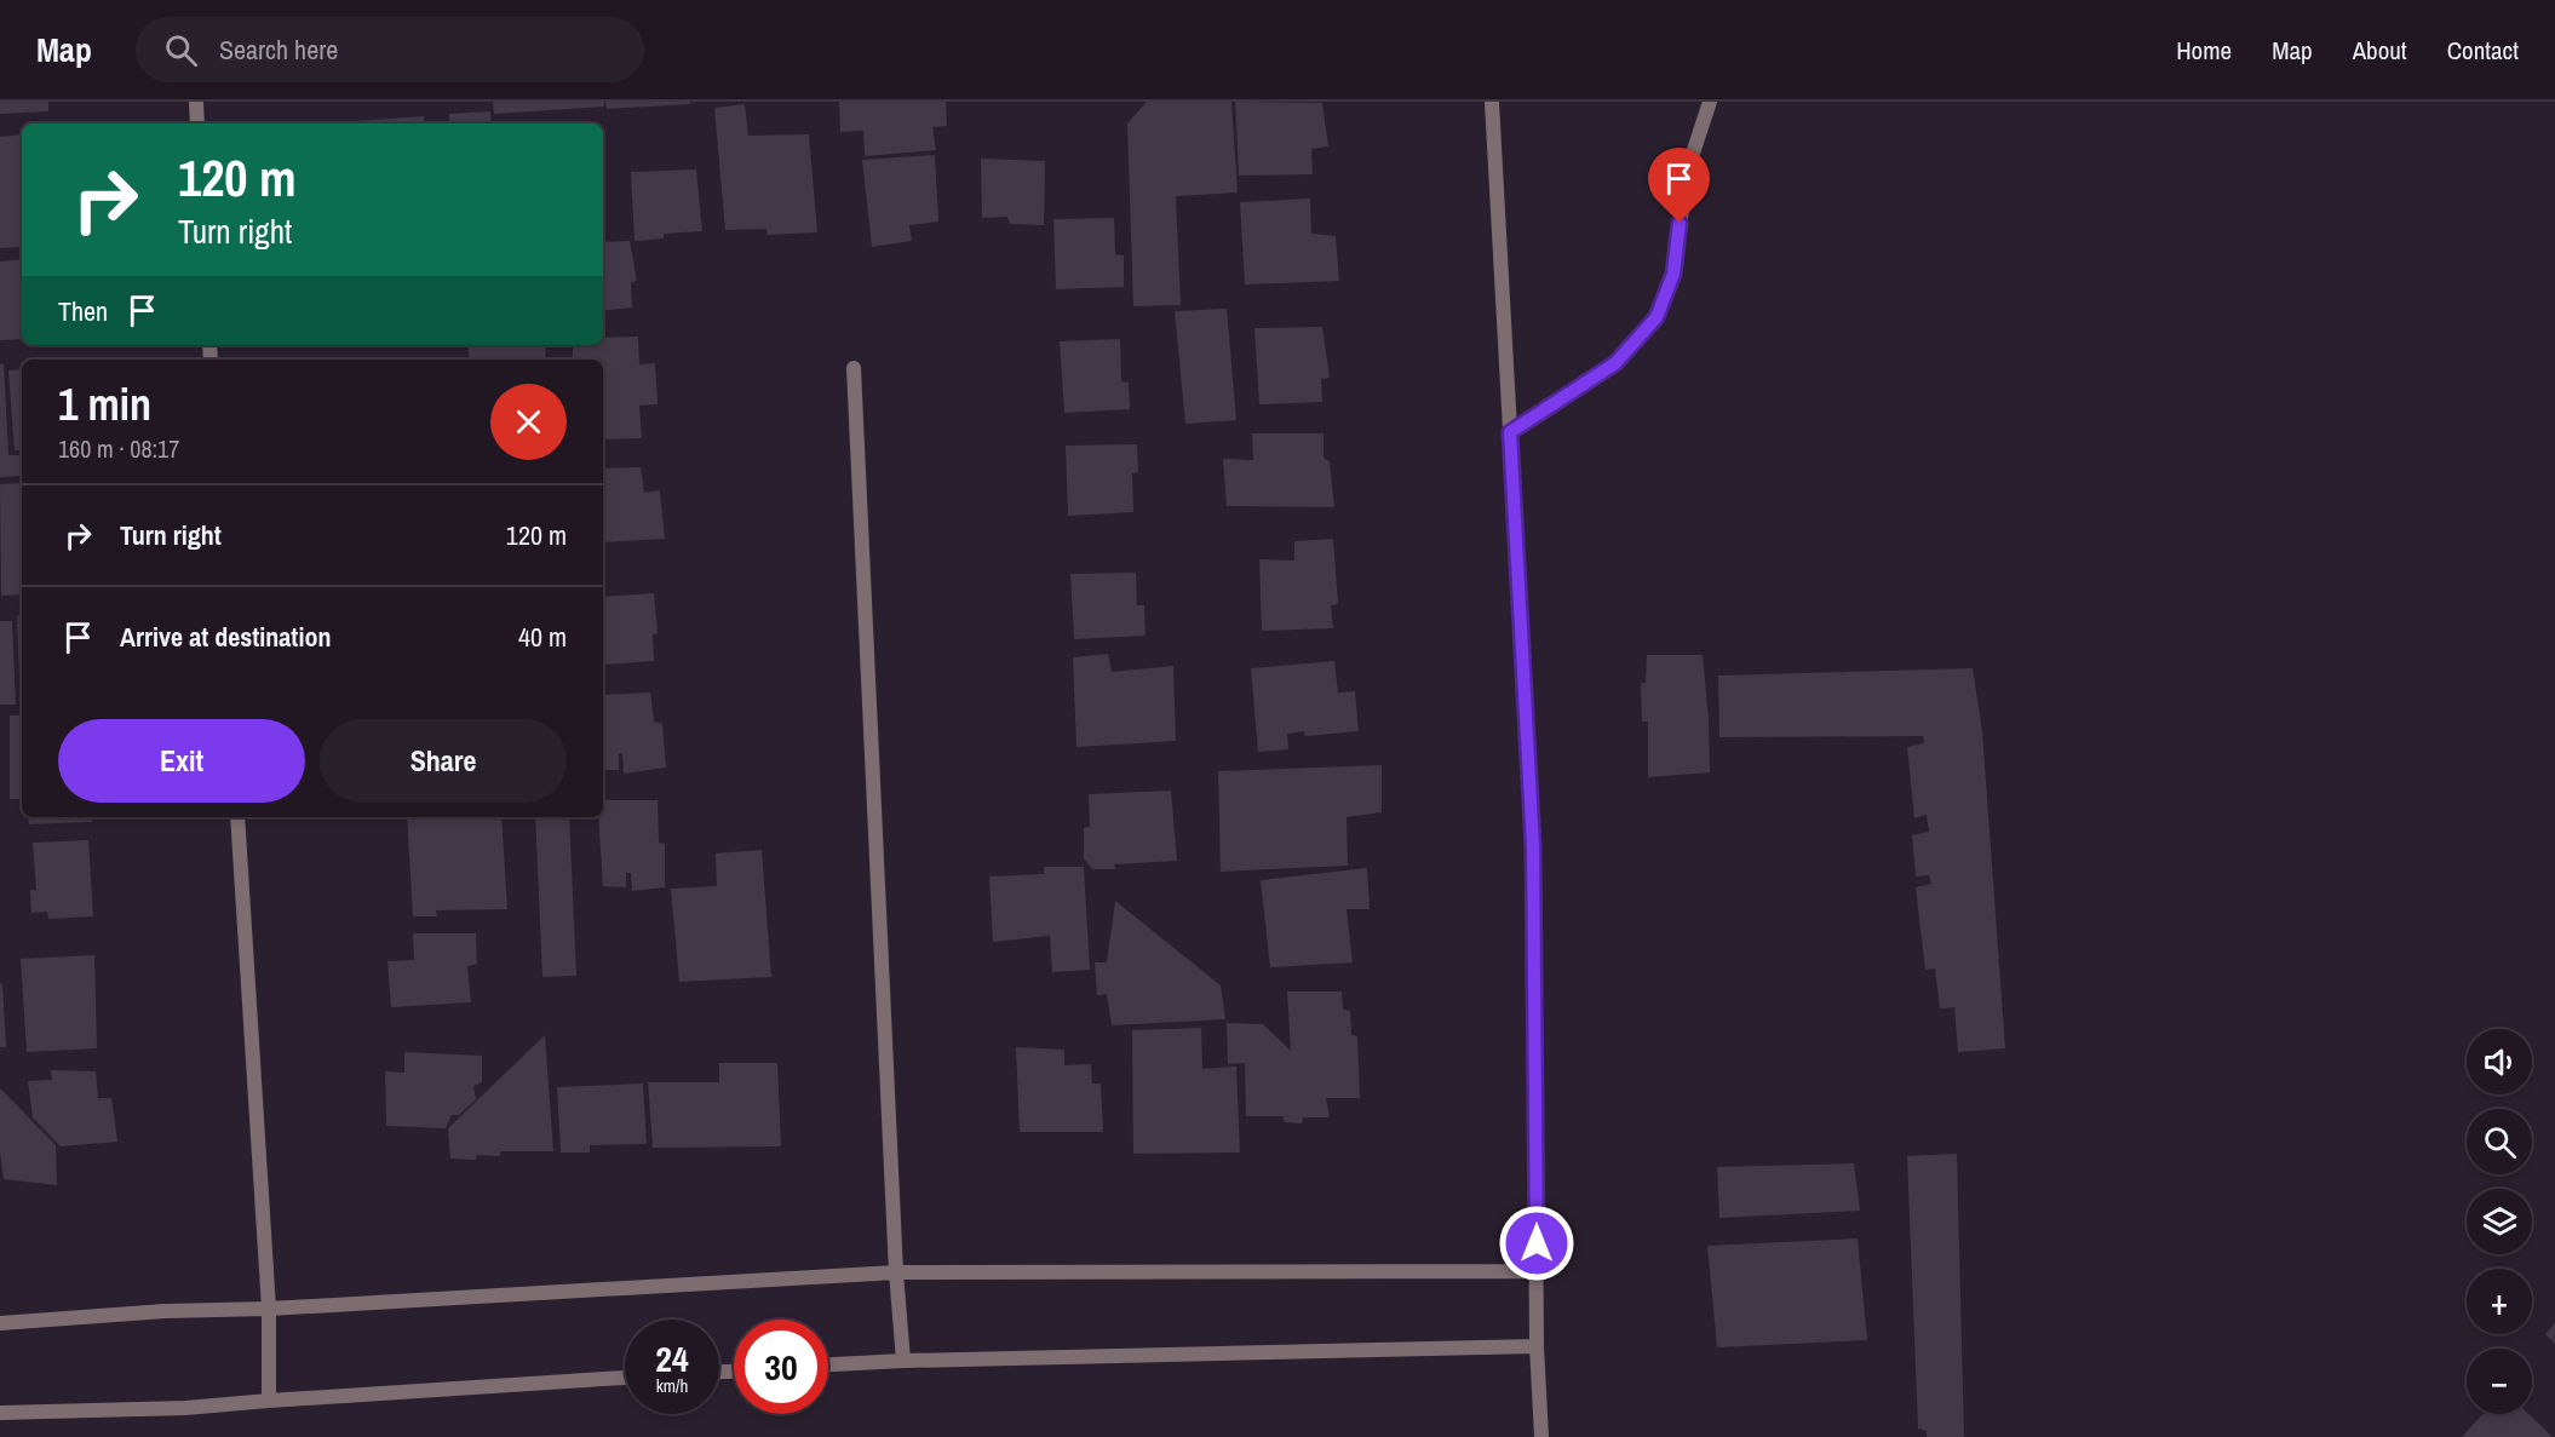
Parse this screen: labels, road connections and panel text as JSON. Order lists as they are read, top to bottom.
{
  "page": {
    "header": "Map",
    "search": "Search here",
    "nav": [
      "Home",
      "Map",
      "About",
      "Contact"
    ],
    "turn": ["120 m", "Turn right"],
    "then": "Then",
    "heading": ["1 min", "160 m · 08:17"],
    "list": [
      {
        "name": "Turn right",
        "value": "120 m"
      },
      {
        "name": "Arrive at destination",
        "value": "40 m"
      }
    ],
    "buttons": ["Exit", "Share"],
    "map_buttons": ["+", "−"],
    "speed": "24 km/h",
    "limit": "30"
  }
}
